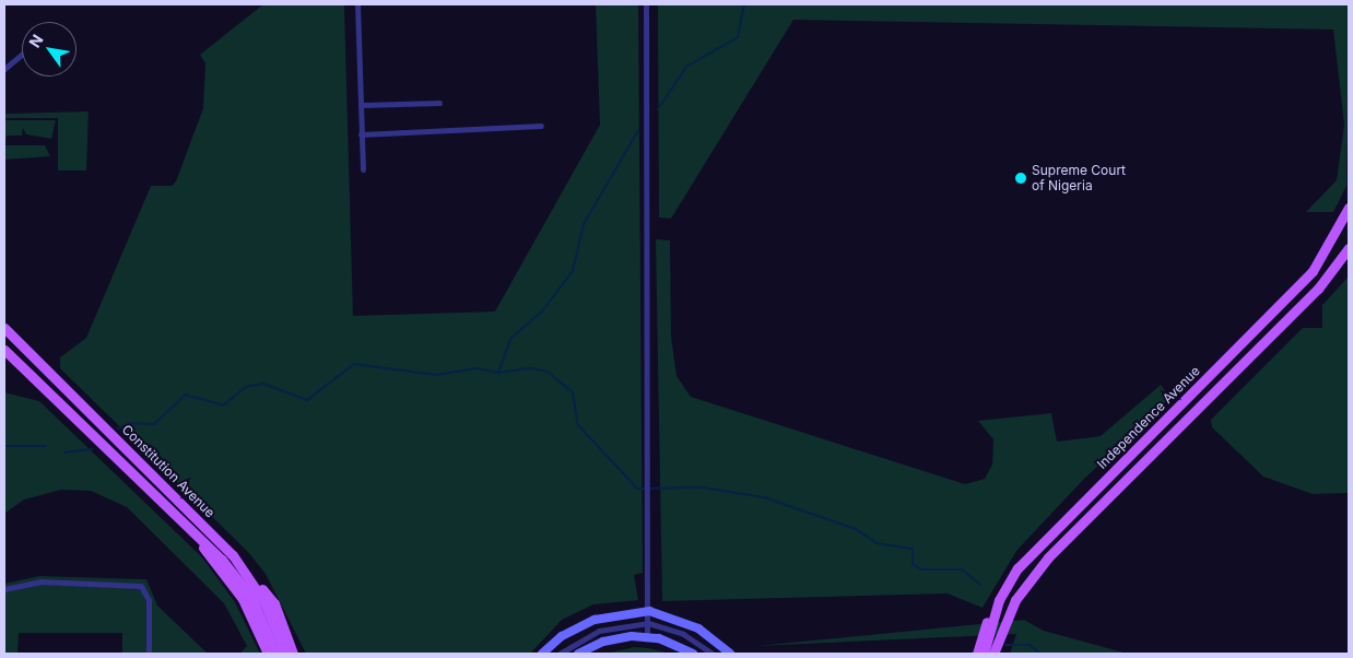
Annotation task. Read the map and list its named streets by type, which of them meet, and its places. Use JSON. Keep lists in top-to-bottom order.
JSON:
{
  "streets": {
    "main road": ["Independence Avenue", "Constitution Avenue"]
  },
  "places": ["Supreme Court of Nigeria"],
  "north": "top left"
}
